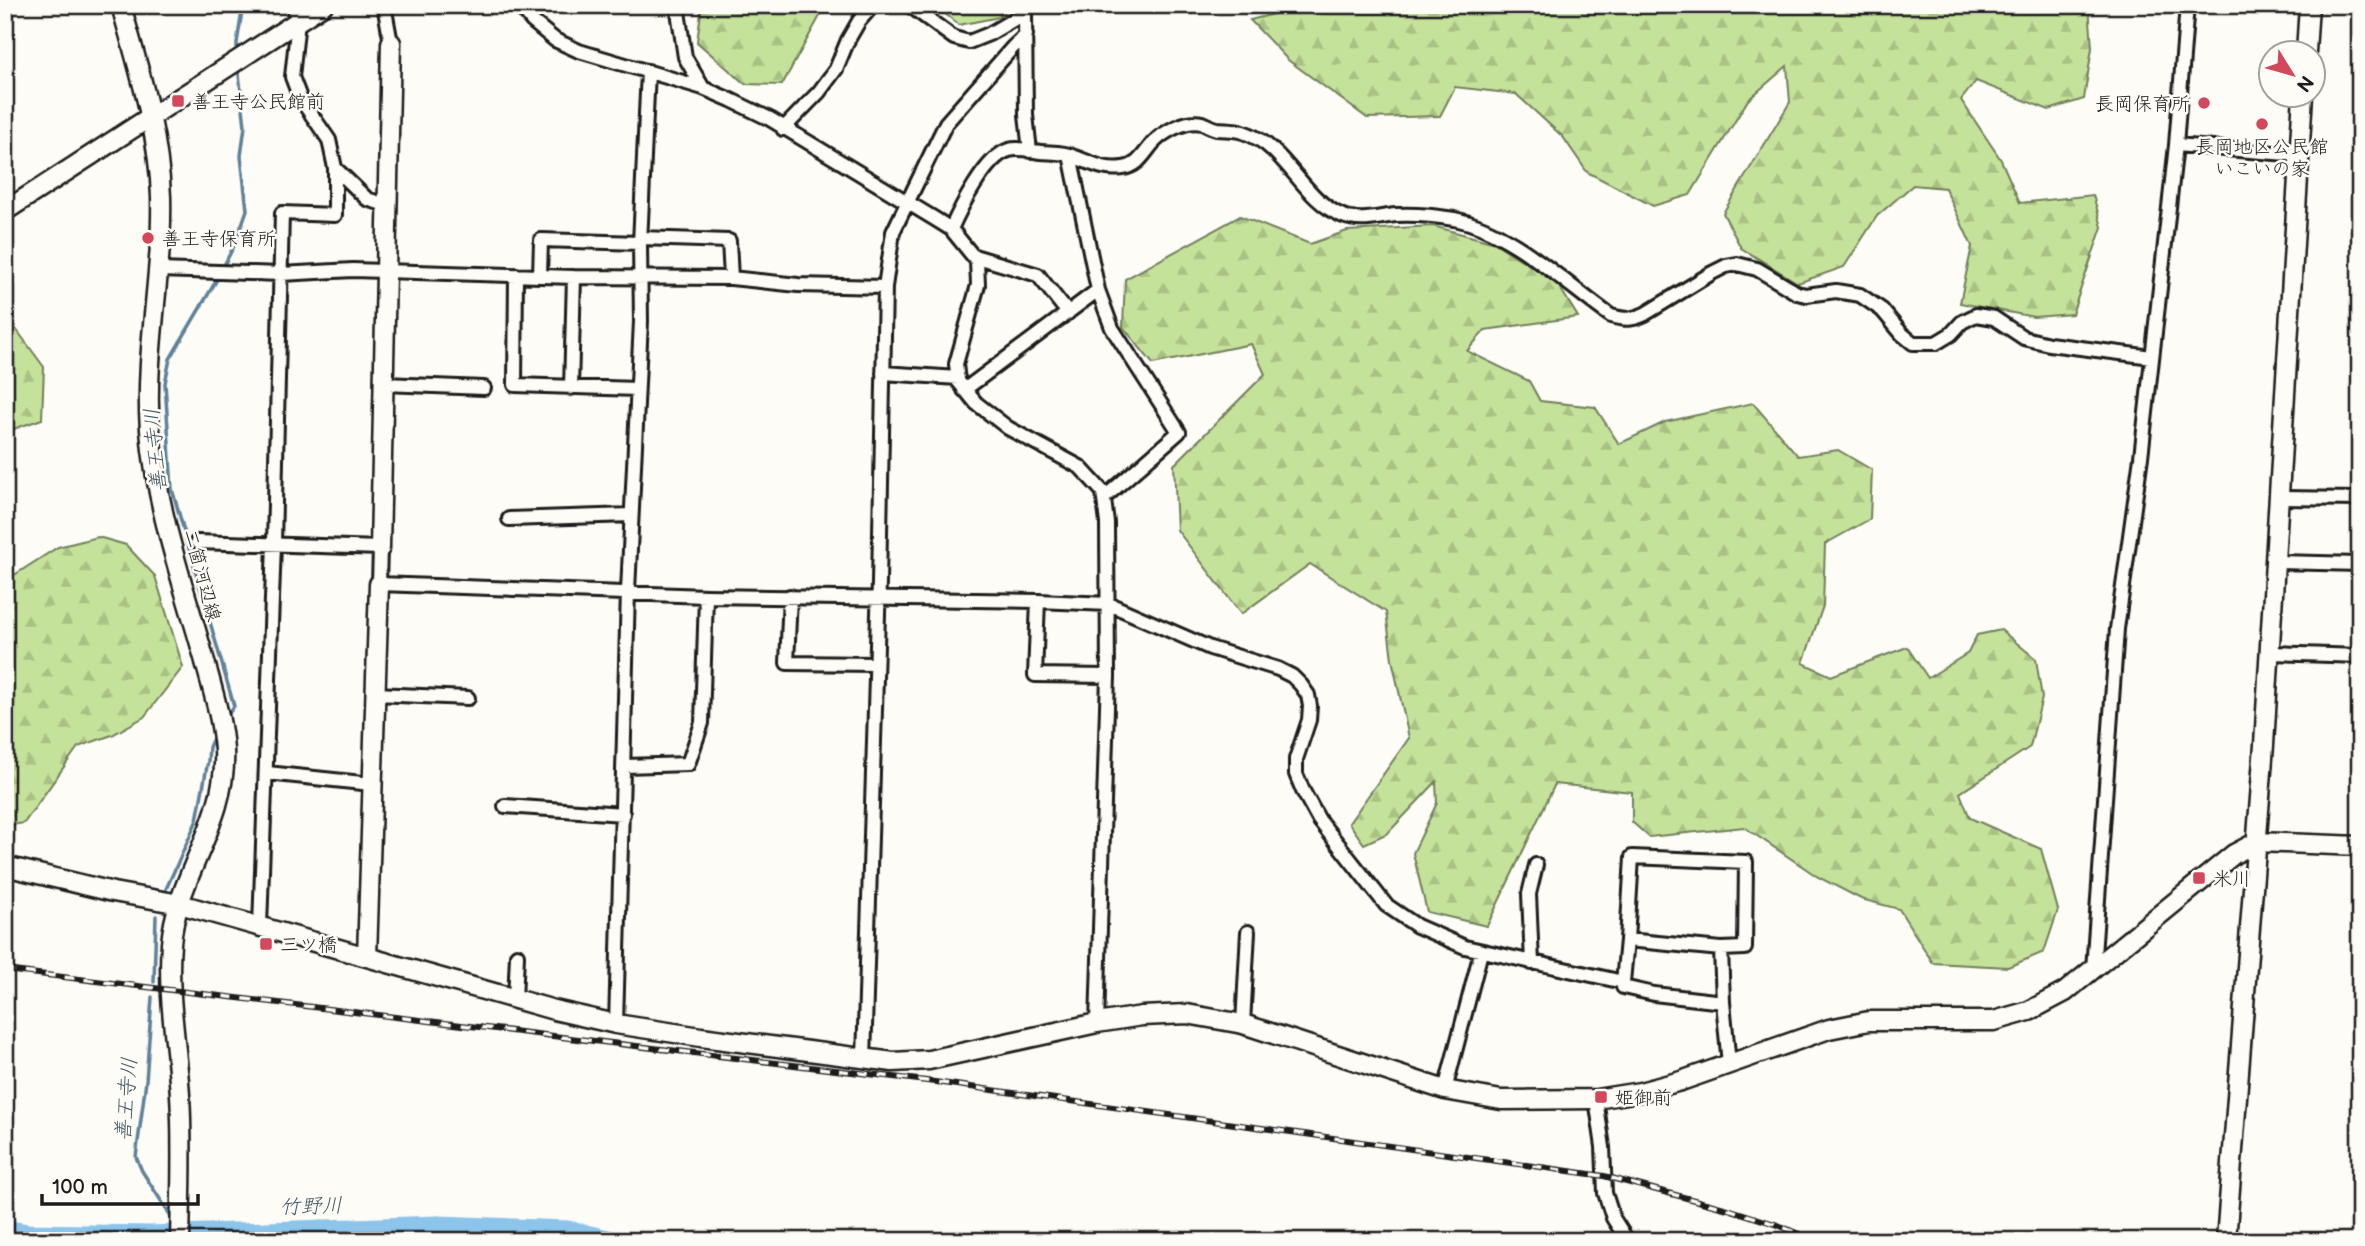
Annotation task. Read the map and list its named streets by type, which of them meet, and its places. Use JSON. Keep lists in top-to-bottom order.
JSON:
{
  "streets": {
    "street": ["二箇河辺線"]
  },
  "water": ["善王寺川", "竹野川"],
  "places": {
    "transit": [
      "善王寺公民館前",
      "米川",
      "三ツ橋",
      "姫御前"
    ],
    "other": ["長岡保育所", "長岡地区公民館 いこいの家", "善王寺保育所"]
  },
  "scale_bar": "100 m",
  "north": "bottom right"
}
